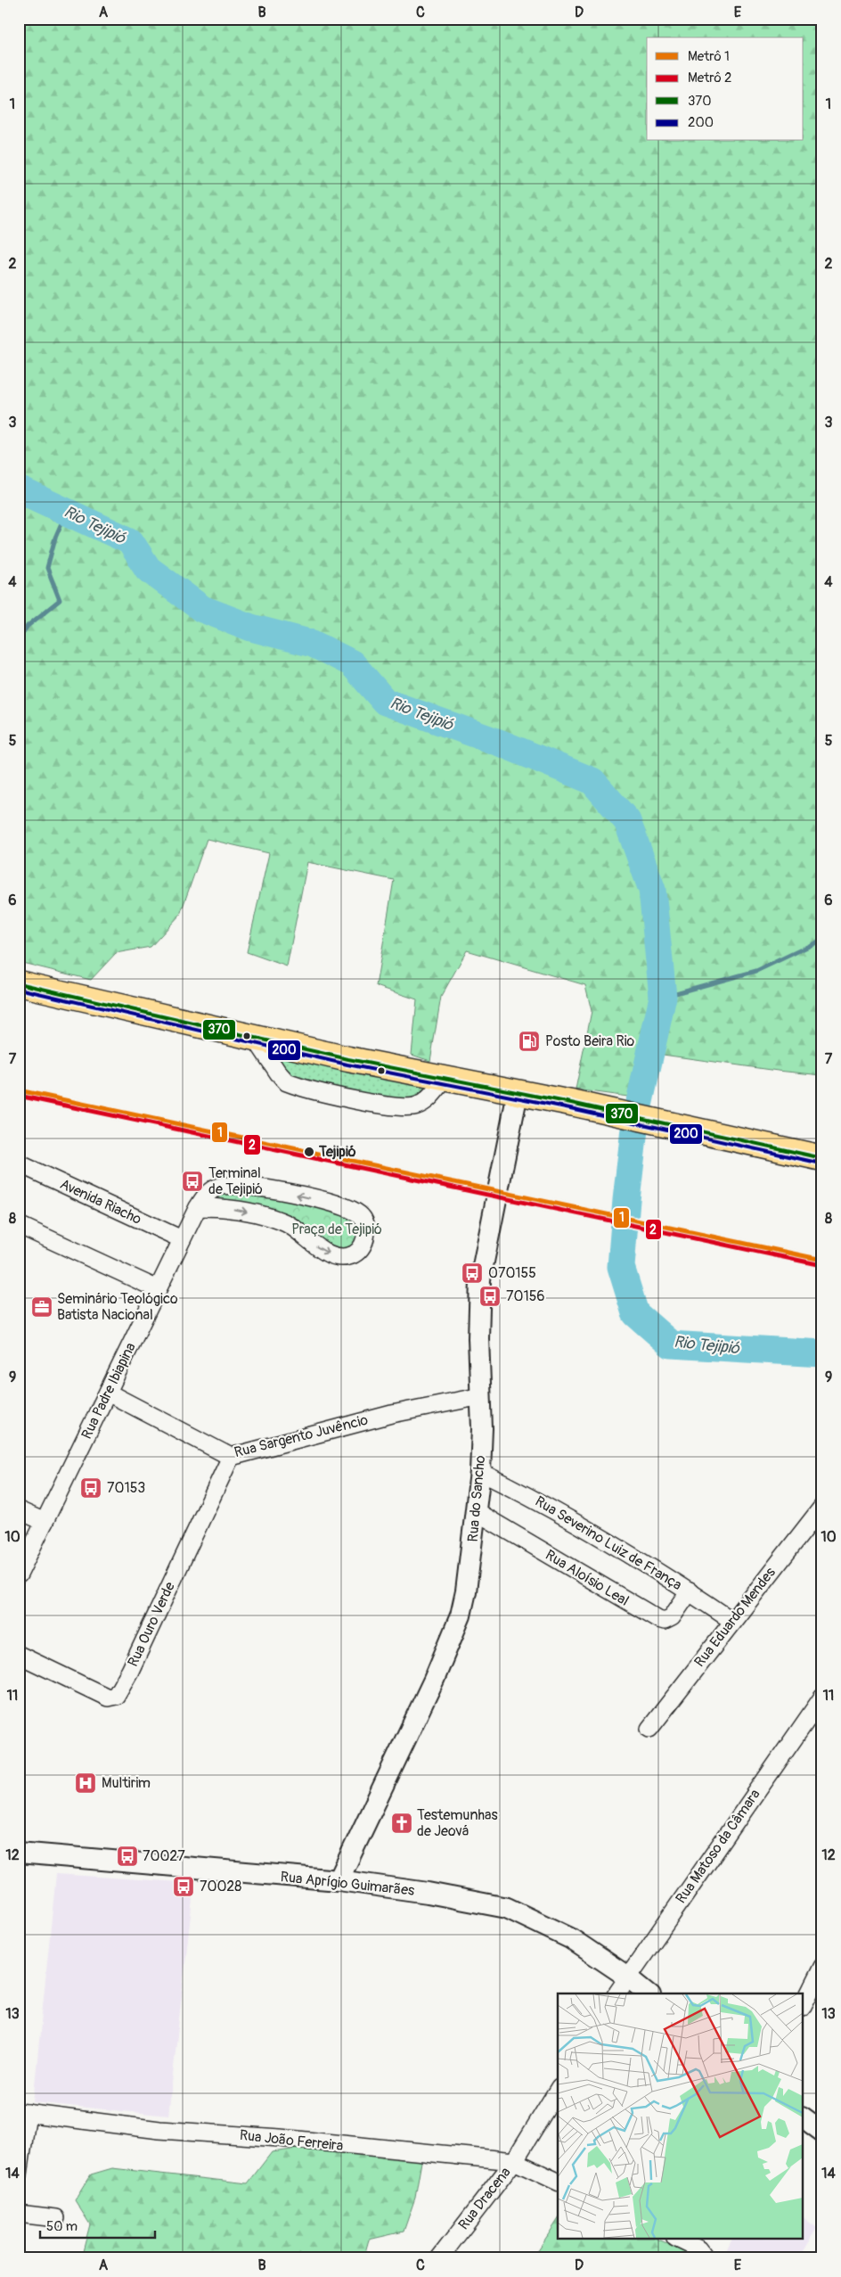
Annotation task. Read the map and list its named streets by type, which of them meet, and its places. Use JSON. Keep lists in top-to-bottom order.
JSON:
{
  "streets": {
    "street": [
      "Avenida Riacho",
      "Rua Padre Ibiapina",
      "Rua Sargento Juvêncio",
      "Rua do Sancho",
      "Rua Severino Luiz de França",
      "Rua Aloísio Leal",
      "Rua Eduardo Mendes",
      "Rua Ouro Verde",
      "Rua Matoso da Câmara",
      "Rua Aprígio Guimarães",
      "Rua João Ferreira",
      "Rua Dracena"
    ]
  },
  "crossings": [
    ["Avenida Riacho", "Rua Padre Ibiapina"],
    ["Rua Padre Ibiapina", "Rua Sargento Juvêncio"],
    ["Rua Sargento Juvêncio", "Rua do Sancho"],
    ["Rua Sargento Juvêncio", "Rua Ouro Verde"],
    ["Rua do Sancho", "Rua Severino Luiz de França"],
    ["Rua do Sancho", "Rua Aloísio Leal"],
    ["Rua do Sancho", "Rua Aprígio Guimarães"],
    ["Rua Severino Luiz de França", "Rua Aloísio Leal"],
    ["Rua Severino Luiz de França", "Rua Eduardo Mendes"],
    ["Rua Matoso da Câmara", "Rua Aprígio Guimarães"],
    ["Rua João Ferreira", "Rua Dracena"]
  ],
  "water": ["Rio Tejipió"],
  "parks": ["Praça de Tejipió"],
  "places": {
    "fuel station": ["Posto Beira Rio"],
    "other": ["Tejipió"],
    "bus stop": [
      "Terminal de Tejipió",
      "070155",
      "70156",
      "70153",
      "70027",
      "70028"
    ],
    "office": ["Seminário Teológico Batista Nacional"],
    "hospital": ["Multirim"],
    "church": ["Testemunhas de Jeová"]
  },
  "lines": [
    "transit line 370",
    "transit line 200",
    "metro line 1",
    "metro line 2"
  ],
  "legend": [
    "Metrô 1",
    "Metrô 2",
    "370",
    "200"
  ],
  "scale_bar": "50 m",
  "grid": {
    "columns": [
      "A",
      "B",
      "C",
      "D",
      "E"
    ],
    "rows": [
      "1",
      "2",
      "3",
      "4",
      "5",
      "6",
      "7",
      "8",
      "9",
      "10",
      "11",
      "12",
      "13",
      "14"
    ]
  }
}
